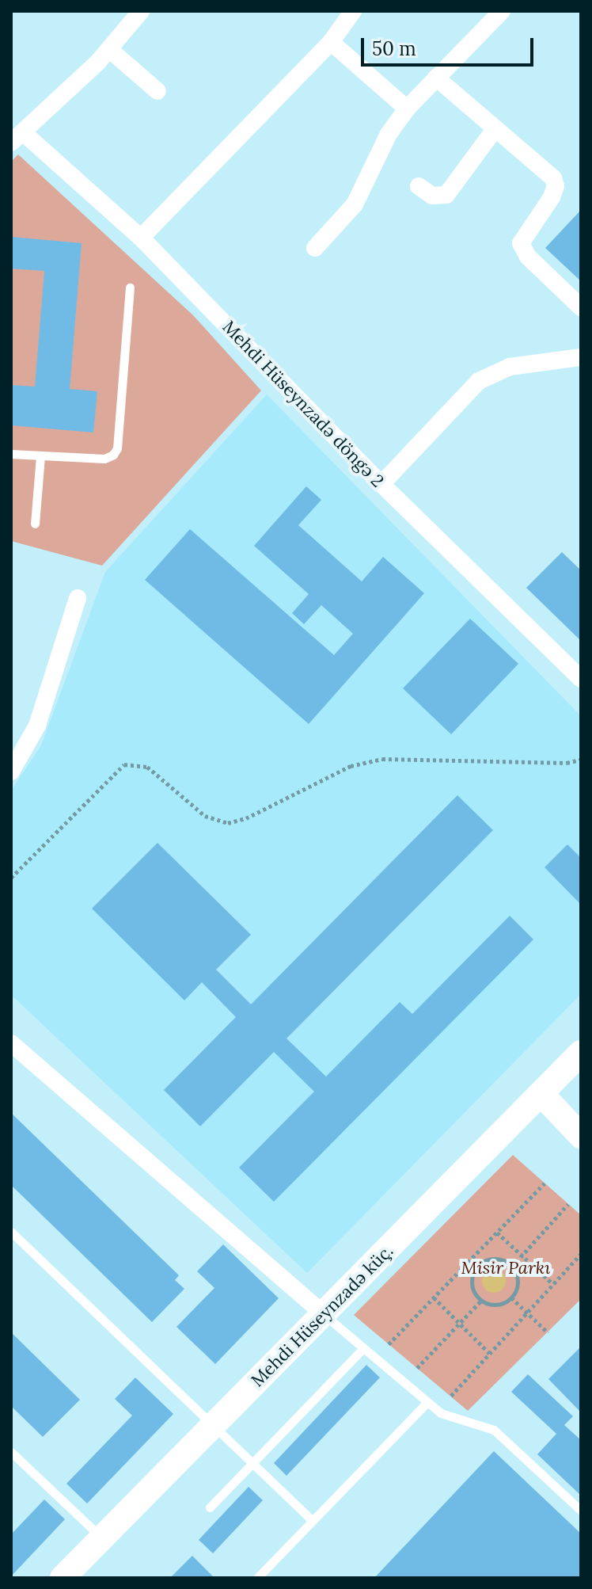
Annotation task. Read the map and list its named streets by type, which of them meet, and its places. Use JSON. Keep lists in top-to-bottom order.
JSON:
{
  "streets": {
    "street": ["Mehdi Hüseynzadə döngə 2", "Mehdi Hüseynzadə küç."]
  },
  "parks": ["Misir Parkı"],
  "scale_bar": "50 m"
}
